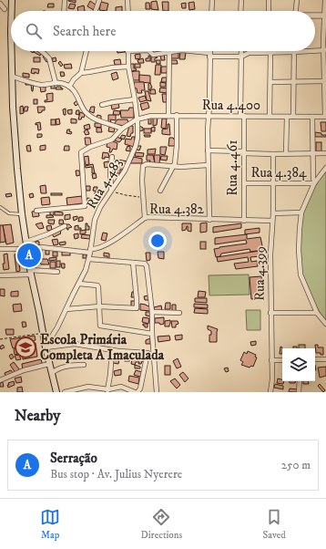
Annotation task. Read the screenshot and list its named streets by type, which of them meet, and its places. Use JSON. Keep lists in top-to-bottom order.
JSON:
{
  "streets": {
    "street": [
      "Rua 4.400",
      "Rua 4.461",
      "Rua 4.384",
      "Rua 4.483",
      "Rua 4.382",
      "Rua 4.399"
    ]
  },
  "crossings": [
    ["Rua 4.400", "Rua 4.461"],
    ["Rua 4.400", "Rua 4.483"],
    ["Rua 4.461", "Rua 4.384"],
    ["Rua 4.461", "Rua 4.382"],
    ["Rua 4.384", "Rua 4.399"],
    ["Rua 4.483", "Rua 4.382"],
    ["Rua 4.382", "Rua 4.399"]
  ],
  "places": {
    "school or university": ["Escola Primária Completa A Imaculada"]
  },
  "page": {
    "search": "Search here",
    "pins": "A",
    "heading": "Nearby",
    "list": [
      {
        "mark": "A",
        "name": "Serração",
        "note": "Bus stop · Av. Julius Nyerere",
        "value": "250 m"
      }
    ],
    "nav": ["Map", "Directions", "Saved"]
  }
}
